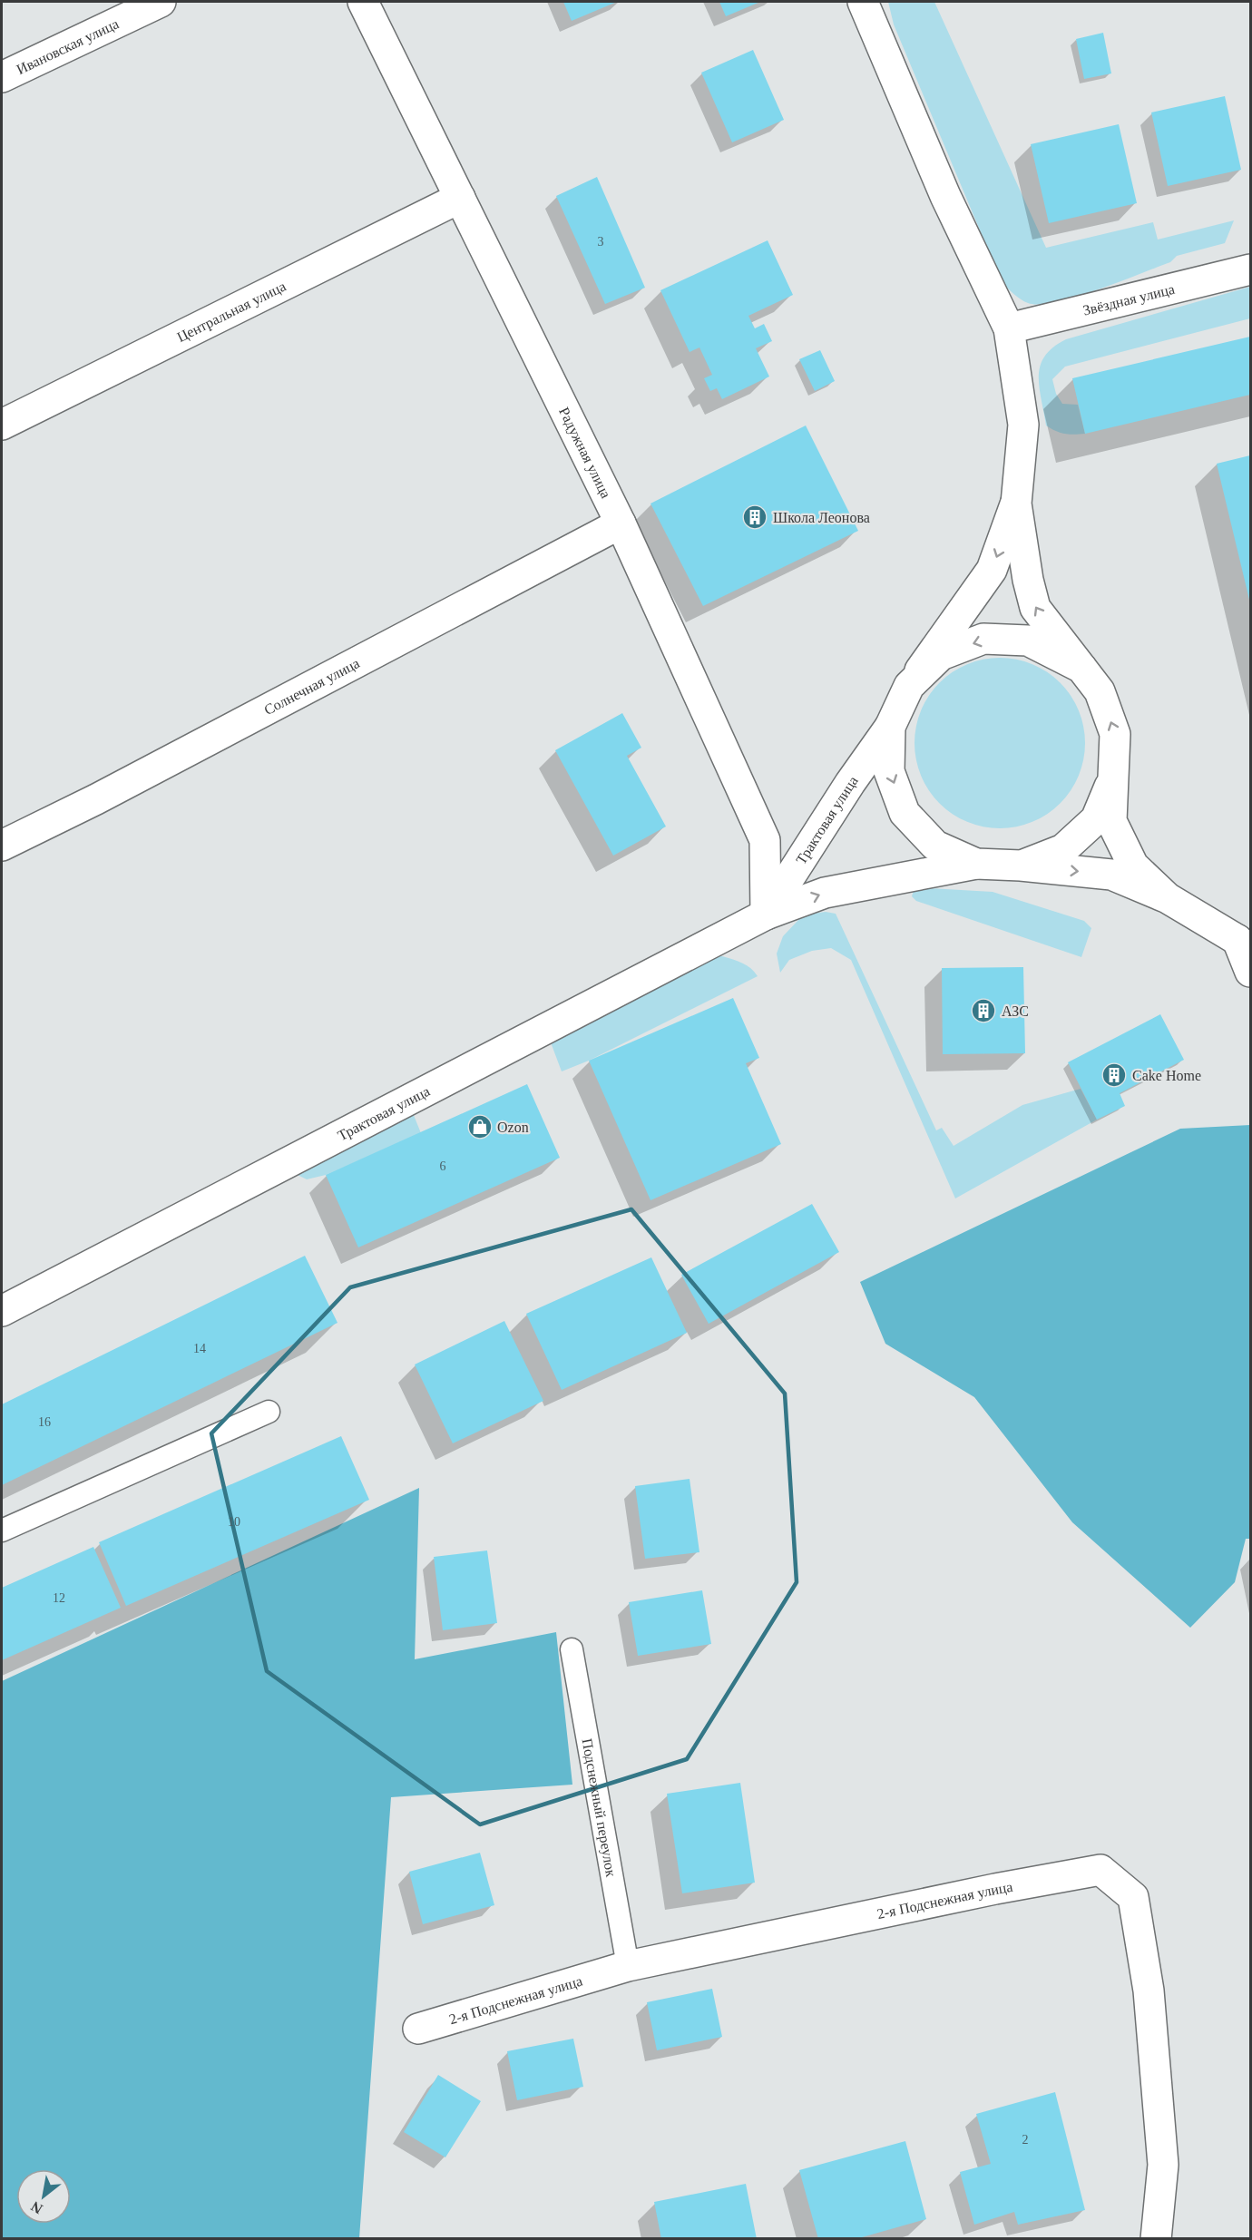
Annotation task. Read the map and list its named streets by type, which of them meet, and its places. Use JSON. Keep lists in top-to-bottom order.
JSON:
{
  "streets": {
    "street": [
      "Ивановская улица",
      "Звёздная улица",
      "Центральная улица",
      "Радужная улица",
      "Солнечная улица",
      "Трактовая улица",
      "2-я Подснежная улица"
    ],
    "lane": ["Подснежный переулок"]
  },
  "crossings": [
    ["Центральная улица", "Радужная улица"],
    ["Радужная улица", "Солнечная улица"],
    ["Радужная улица", "Трактовая улица"],
    ["Подснежный переулок", "2-я Подснежная улица"]
  ],
  "places": {
    "building": ["Школа Леонова", "АЗС", "Cake Home"],
    "shop": ["Ozon"]
  },
  "house_numbers": [
    "3",
    "6",
    "14",
    "16",
    "10",
    "12",
    "2"
  ],
  "north": "bottom left"
}
